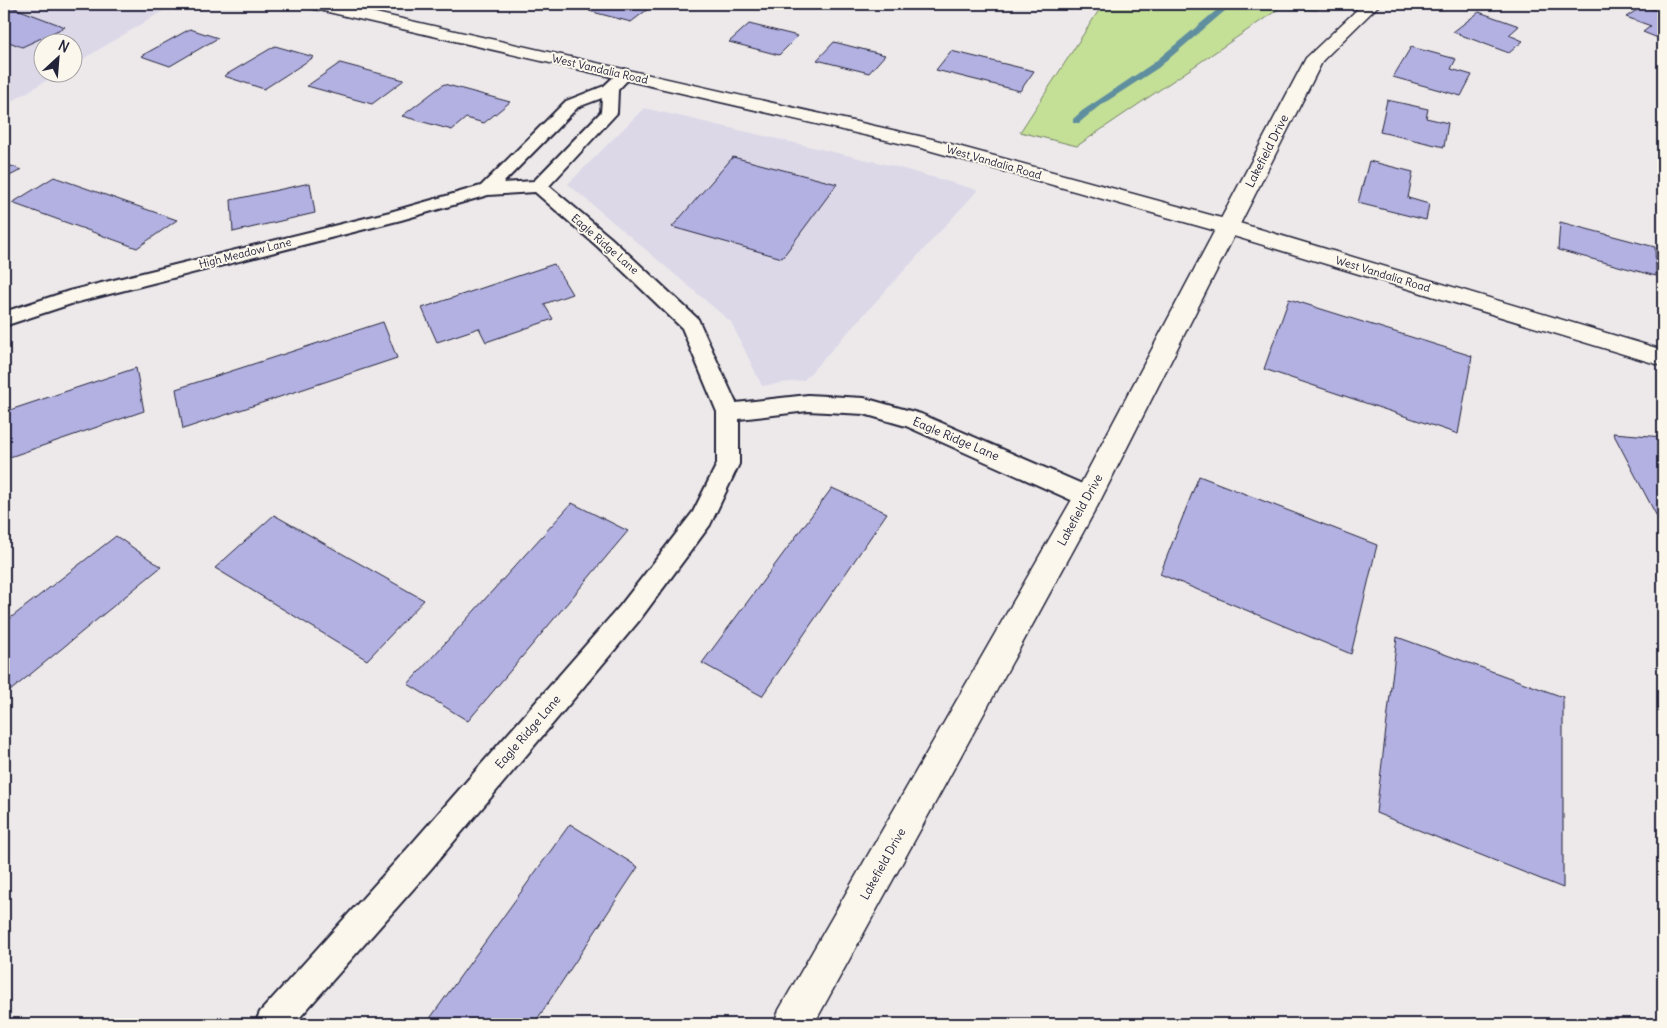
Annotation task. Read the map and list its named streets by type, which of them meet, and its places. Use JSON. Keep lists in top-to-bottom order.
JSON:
{
  "streets": {
    "main road": ["West Vandalia Road", "Lakefield Drive"],
    "lane": ["Eagle Ridge Lane", "High Meadow Lane"]
  },
  "crossings": [
    ["West Vandalia Road", "Lakefield Drive"],
    ["Lakefield Drive", "Eagle Ridge Lane"],
    ["Eagle Ridge Lane", "High Meadow Lane"]
  ],
  "north": "top right"
}
